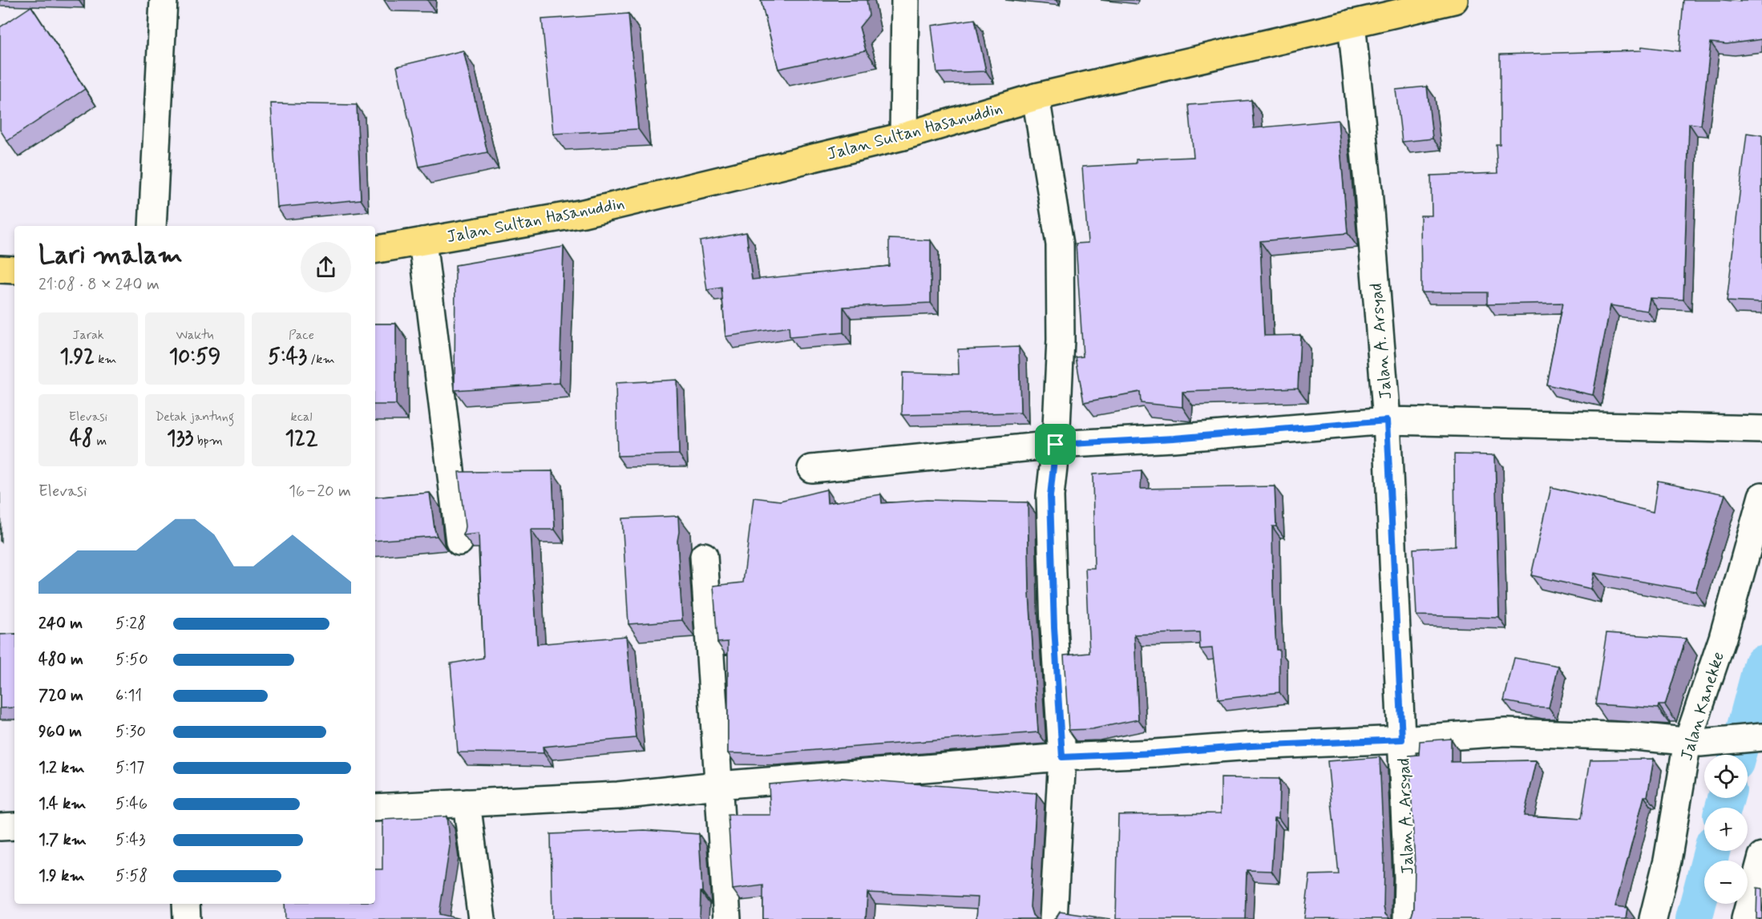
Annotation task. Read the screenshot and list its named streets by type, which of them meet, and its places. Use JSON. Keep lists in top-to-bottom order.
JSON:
{
  "streets": {
    "highway": ["Jalan Sultan Hasanuddin"],
    "street": ["Jalan A. Arsyad", "Jalan Kanekke"]
  },
  "crossings": [
    ["Jalan Sultan Hasanuddin", "Jalan A. Arsyad"]
  ],
  "page": {
    "heading": ["Lari malam", "21:08 · 8 × 240 m"],
    "stats": [
      ["Jarak", "1.92 km"],
      ["Waktu", "10:59"],
      ["Pace", "5:43 /km"],
      ["Elevasi", "48 m"],
      ["Detak jantung", "133 bpm"],
      ["kcal", "122"]
    ],
    "chart": ["Elevasi", "16–20 m"],
    "list": [
      {
        "name": "240 m",
        "note": "5:28"
      },
      {
        "name": "480 m",
        "note": "5:50"
      },
      {
        "name": "720 m",
        "note": "6:11"
      },
      {
        "name": "960 m",
        "note": "5:30"
      },
      {
        "name": "1.2 km",
        "note": "5:17"
      },
      {
        "name": "1.4 km",
        "note": "5:46"
      },
      {
        "name": "1.7 km",
        "note": "5:43"
      },
      {
        "name": "1.9 km",
        "note": "5:58"
      }
    ],
    "map_buttons": ["+", "−"]
  }
}
